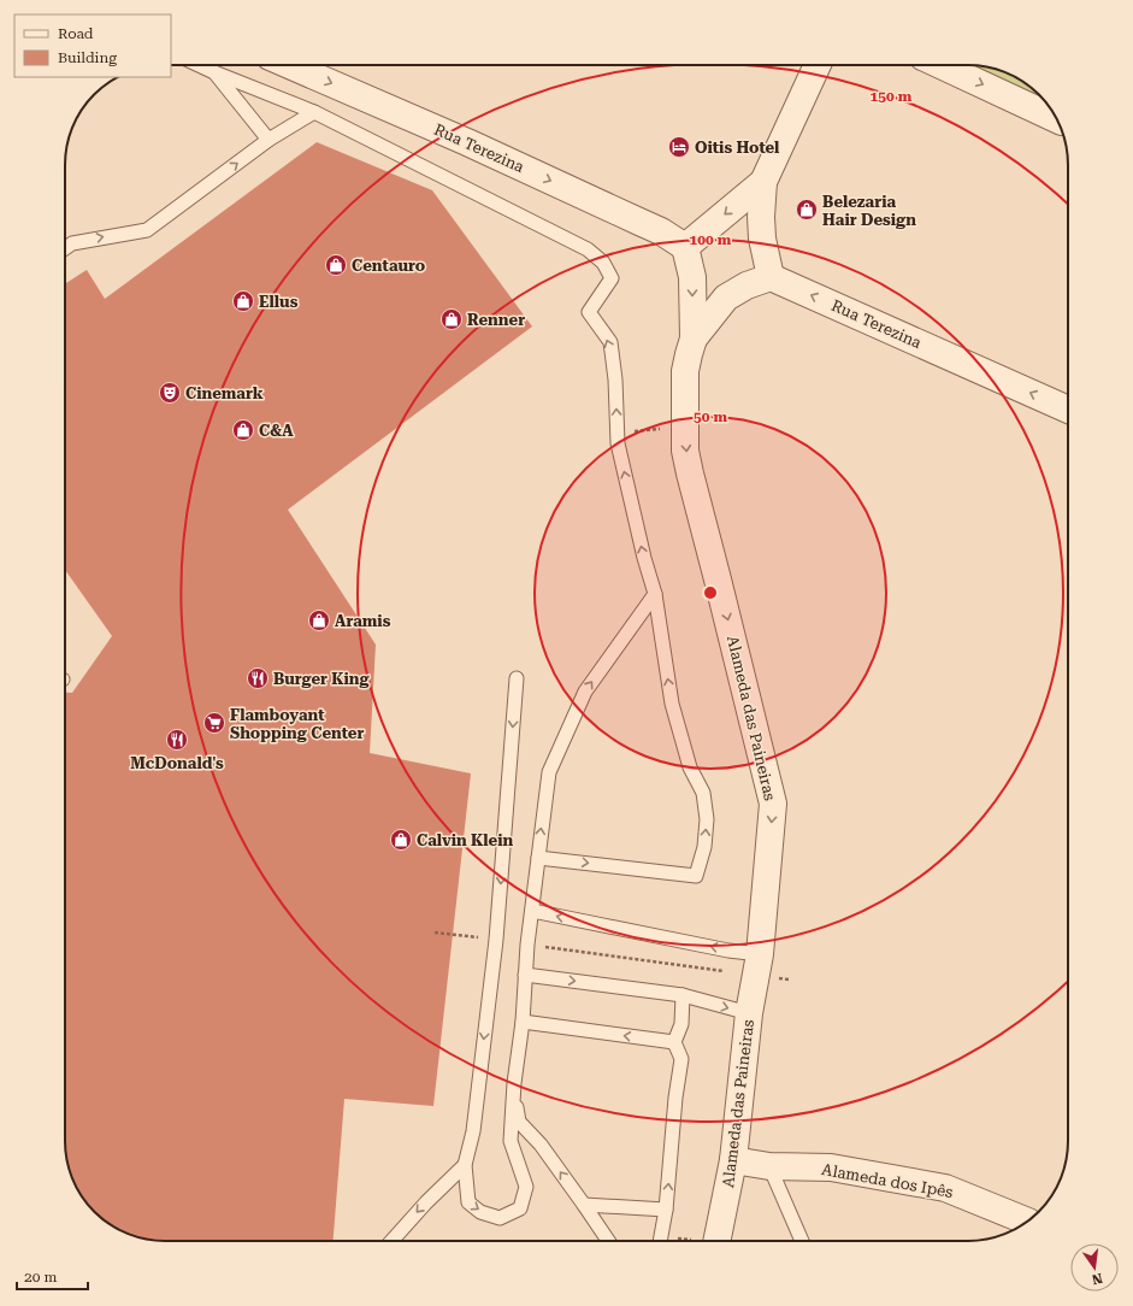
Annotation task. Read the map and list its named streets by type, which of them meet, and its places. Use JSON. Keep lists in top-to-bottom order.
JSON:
{
  "streets": {
    "street": ["Rua Terezina", "Alameda das Paineiras", "Alameda dos Ipês"]
  },
  "crossings": [
    ["Rua Terezina", "Alameda das Paineiras"],
    ["Alameda das Paineiras", "Alameda dos Ipês"]
  ],
  "one_way": ["Alameda das Paineiras"],
  "places": {
    "hotel": ["Oitis Hotel"],
    "shop": [
      "Belezaria Hair Design",
      "Centauro",
      "Ellus",
      "Renner",
      "C&A",
      "Aramis",
      "Calvin Klein"
    ],
    "theatre": ["Cinemark"],
    "restaurant": ["Burger King", "McDonald's"],
    "supermarket": ["Flamboyant Shopping Center"]
  },
  "legend": ["Road", "Building"],
  "scale_bar": "20 m",
  "north": "bottom",
  "rings": ["150 m", "100 m", "50 m"]
}
